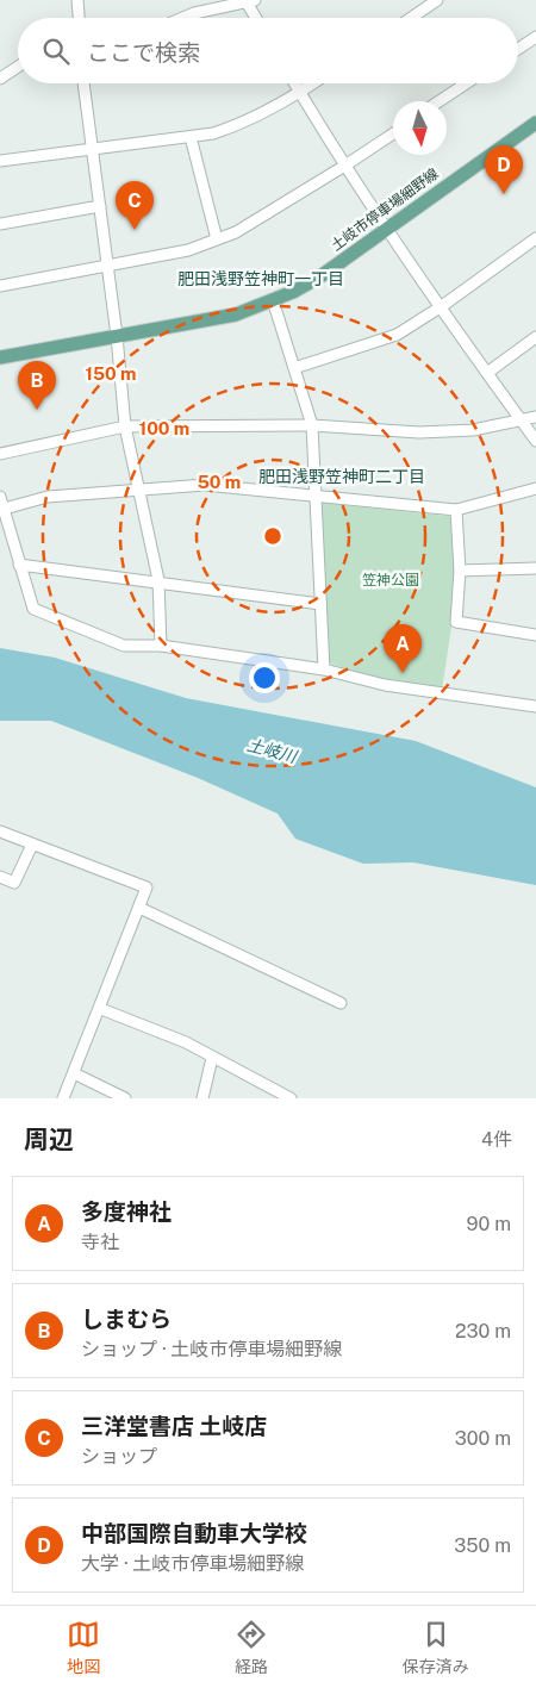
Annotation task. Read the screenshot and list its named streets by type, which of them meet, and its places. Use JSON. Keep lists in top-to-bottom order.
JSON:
{
  "streets": {
    "main road": ["土岐市停車場細野線"]
  },
  "districts": ["肥田浅野笠神町一丁目", "肥田浅野笠神町二丁目"],
  "water": ["土岐川"],
  "parks": ["笠神公園"],
  "north": "bottom",
  "page": {
    "search": "ここで検索",
    "pins": [
      "D",
      "C",
      "B",
      "A"
    ],
    "heading": ["周辺", "4件"],
    "list": [
      {
        "mark": "A",
        "name": "多度神社",
        "note": "寺社",
        "value": "90 m"
      },
      {
        "mark": "B",
        "name": "しまむら",
        "note": "ショップ · 土岐市停車場細野線",
        "value": "230 m"
      },
      {
        "mark": "C",
        "name": "三洋堂書店 土岐店",
        "note": "ショップ",
        "value": "300 m"
      },
      {
        "mark": "D",
        "name": "中部国際自動車大学校",
        "note": "大学 · 土岐市停車場細野線",
        "value": "350 m"
      }
    ],
    "nav": ["地図", "経路", "保存済み"]
  },
  "rings": ["150 m", "100 m", "50 m"]
}
